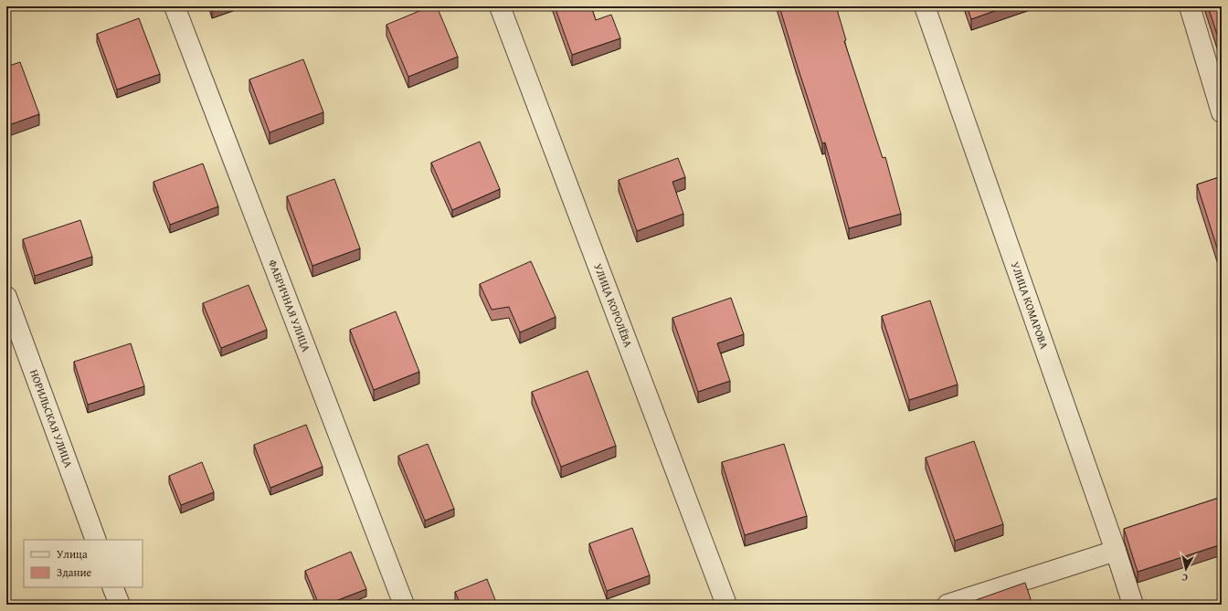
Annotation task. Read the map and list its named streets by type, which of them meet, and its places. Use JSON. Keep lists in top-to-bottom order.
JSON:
{
  "streets": {
    "street": [
      "ФАБРИЧНАЯ УЛИЦА",
      "УЛИЦА КОРОЛЁВА",
      "УЛИЦА КОМАРОВА",
      "НОРИЛЬСКАЯ УЛИЦА"
    ]
  },
  "legend": ["Улица", "Здание"],
  "north": "bottom"
}
